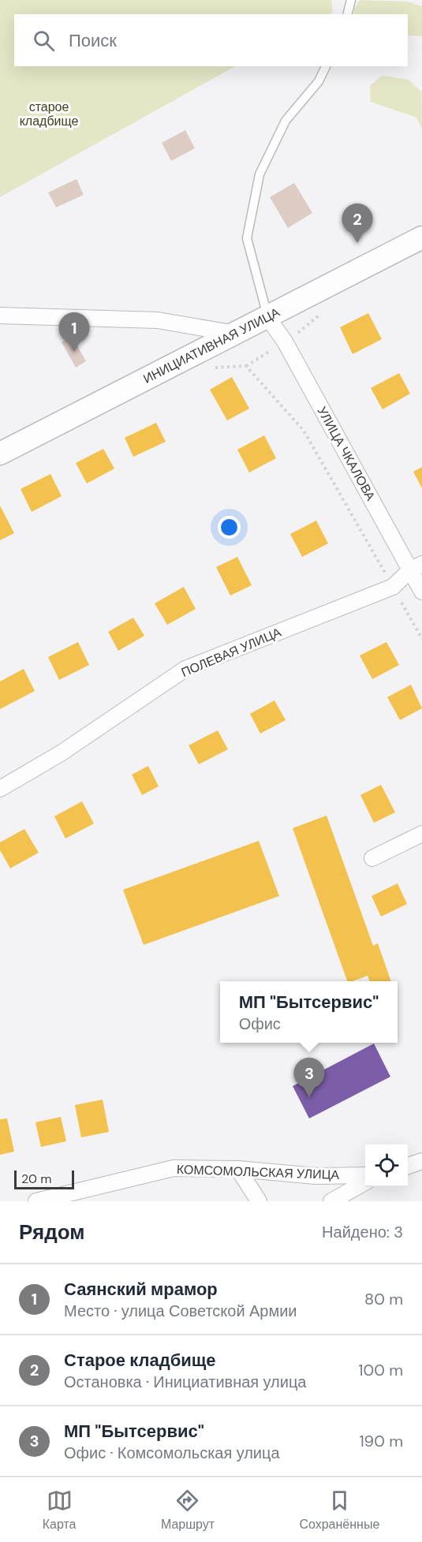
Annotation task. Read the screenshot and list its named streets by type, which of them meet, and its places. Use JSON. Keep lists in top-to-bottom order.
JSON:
{
  "streets": {
    "street": [
      "ИНИЦИАТИВНАЯ УЛИЦА",
      "УЛИЦА ЧКАЛОВА",
      "ПОЛЕВАЯ УЛИЦА",
      "КОМСОМОЛЬСКАЯ УЛИЦА"
    ]
  },
  "crossings": [
    ["ИНИЦИАТИВНАЯ УЛИЦА", "УЛИЦА ЧКАЛОВА"],
    ["УЛИЦА ЧКАЛОВА", "ПОЛЕВАЯ УЛИЦА"]
  ],
  "parks": ["старое кладбище"],
  "scale_bar": "20 m",
  "page": {
    "search": "Поиск",
    "pins": ["2", "1", "3"],
    "popup": ["МП \"Бытсервис\"", "Офис"],
    "scale": "20 m",
    "heading": ["Рядом", "Найдено: 3"],
    "list": [
      {
        "mark": "1",
        "name": "Саянский мрамор",
        "note": "Место · улица Советской Армии",
        "value": "80 m"
      },
      {
        "mark": "2",
        "name": "Старое кладбище",
        "note": "Остановка · Инициативная улица",
        "value": "100 m"
      },
      {
        "mark": "3",
        "name": "МП \"Бытсервис\"",
        "note": "Офис · Комсомольская улица",
        "value": "190 m"
      }
    ],
    "nav": ["Карта", "Маршрут", "Сохранённые"]
  }
}
